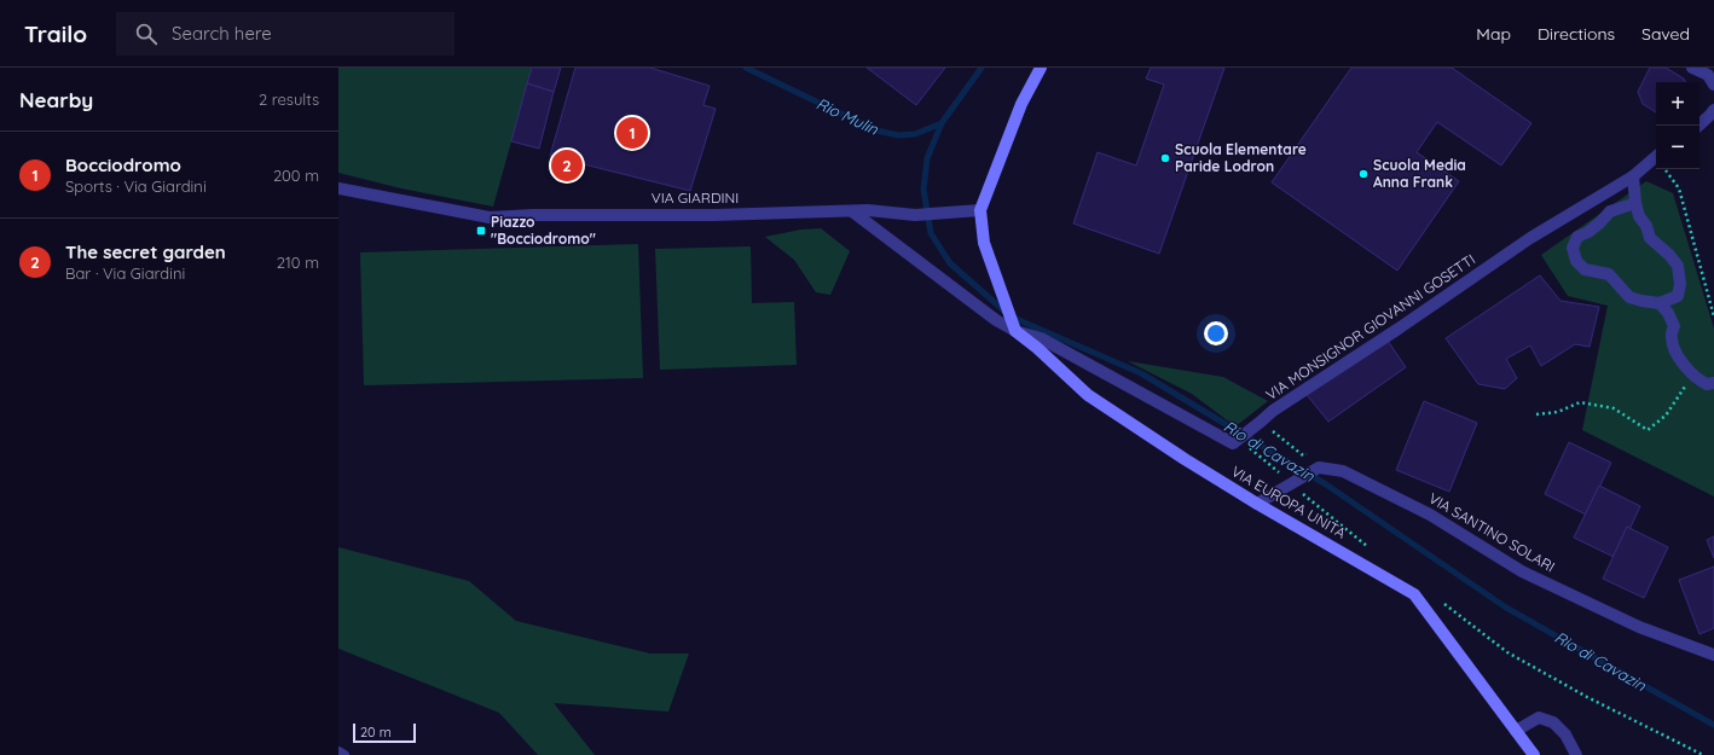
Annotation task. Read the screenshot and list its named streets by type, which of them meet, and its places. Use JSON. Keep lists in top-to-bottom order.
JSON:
{
  "streets": {
    "main road": ["VIA EUROPA UNITA"],
    "street": ["VIA GIARDINI", "VIA MONSIGNOR GIOVANNI GOSETTI", "VIA SANTINO SOLARI"]
  },
  "crossings": [
    ["VIA EUROPA UNITA", "VIA SANTINO SOLARI"]
  ],
  "water": ["Rio Mulin", "Rio di Cavazin"],
  "places": {
    "other": ["Scuola Elementare Paride Lodron", "Scuola Media Anna Frank"],
    "transit": ["Piazzo \"Bocciodromo\""]
  },
  "scale_bar": "20 m",
  "page": {
    "header": "Trailo",
    "search": "Search here",
    "nav": ["Map", "Directions", "Saved"],
    "heading": ["Nearby", "2 results"],
    "map_buttons": ["+", "−"],
    "pins": ["1", "2"],
    "list": [
      {
        "mark": "1",
        "name": "Bocciodromo",
        "note": "Sports · Via Giardini",
        "value": "200 m"
      },
      {
        "mark": "2",
        "name": "The secret garden",
        "note": "Bar · Via Giardini",
        "value": "210 m"
      }
    ],
    "scale": "20 m"
  }
}
